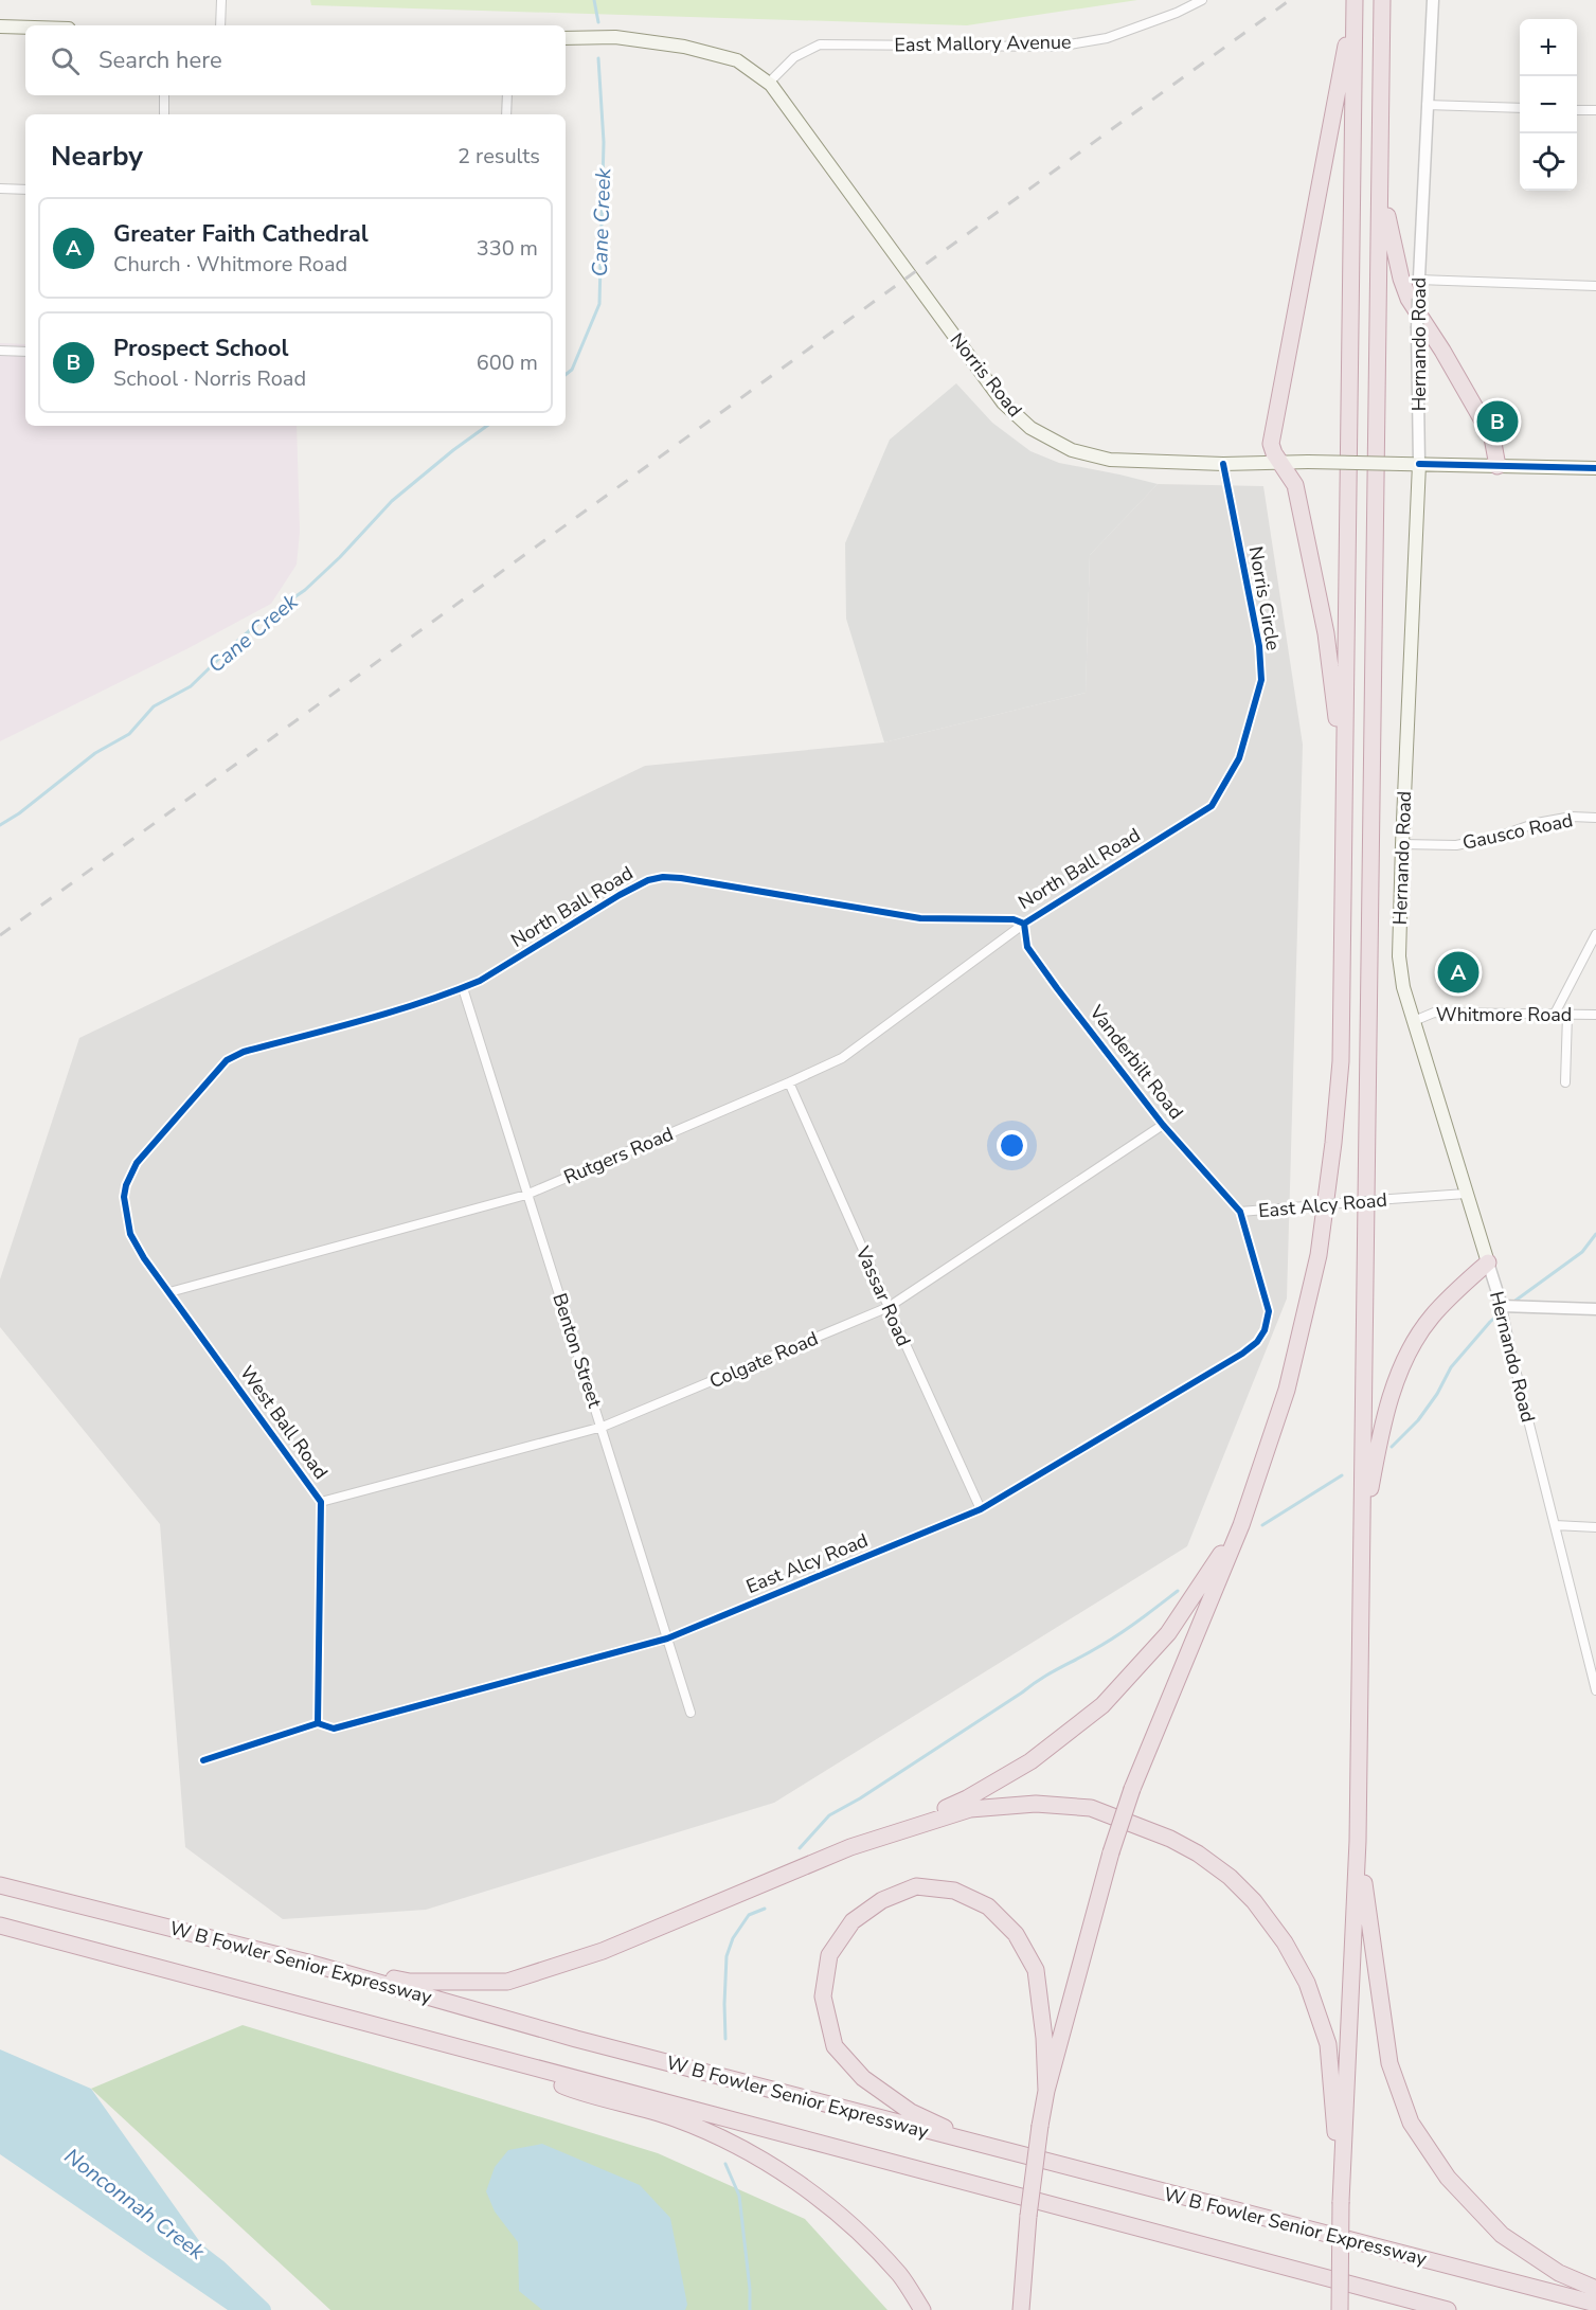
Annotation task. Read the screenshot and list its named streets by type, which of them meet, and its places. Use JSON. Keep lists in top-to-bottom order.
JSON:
{
  "streets": {
    "highway": ["W B Fowler Senior Expressway"],
    "main road": ["Hernando Road", "Norris Road"],
    "street": [
      "East Mallory Avenue",
      "Norris Circle",
      "Gausco Road",
      "North Ball Road",
      "Whitmore Road",
      "Vanderbilt Road",
      "Rutgers Road",
      "East Alcy Road",
      "Vassar Road",
      "Benton Street",
      "Colgate Road",
      "West Ball Road"
    ]
  },
  "crossings": [
    ["East Mallory Avenue", "Norris Road"],
    ["Hernando Road", "Norris Road"],
    ["Hernando Road", "Gausco Road"],
    ["Hernando Road", "Whitmore Road"],
    ["Hernando Road", "East Alcy Road"],
    ["Norris Road", "Norris Circle"],
    ["Norris Circle", "North Ball Road"],
    ["North Ball Road", "Vanderbilt Road"],
    ["North Ball Road", "Rutgers Road"],
    ["North Ball Road", "Benton Street"],
    ["North Ball Road", "West Ball Road"],
    ["Vanderbilt Road", "Rutgers Road"],
    ["Vanderbilt Road", "East Alcy Road"],
    ["Vanderbilt Road", "Colgate Road"],
    ["Rutgers Road", "Vassar Road"],
    ["Rutgers Road", "Benton Street"],
    ["Rutgers Road", "West Ball Road"],
    ["East Alcy Road", "Vassar Road"],
    ["East Alcy Road", "Benton Street"],
    ["East Alcy Road", "West Ball Road"],
    ["Vassar Road", "Colgate Road"],
    ["Benton Street", "Colgate Road"],
    ["Colgate Road", "West Ball Road"]
  ],
  "water": ["Cane Creek", "Nonconnah Creek"],
  "page": {
    "map_buttons": ["+", "−"],
    "search": "Search here",
    "heading": ["Nearby", "2 results"],
    "list": [
      {
        "mark": "A",
        "name": "Greater Faith Cathedral",
        "note": "Church · Whitmore Road",
        "value": "330 m"
      },
      {
        "mark": "B",
        "name": "Prospect School",
        "note": "School · Norris Road",
        "value": "600 m"
      }
    ],
    "pins": ["B", "A"]
  }
}
